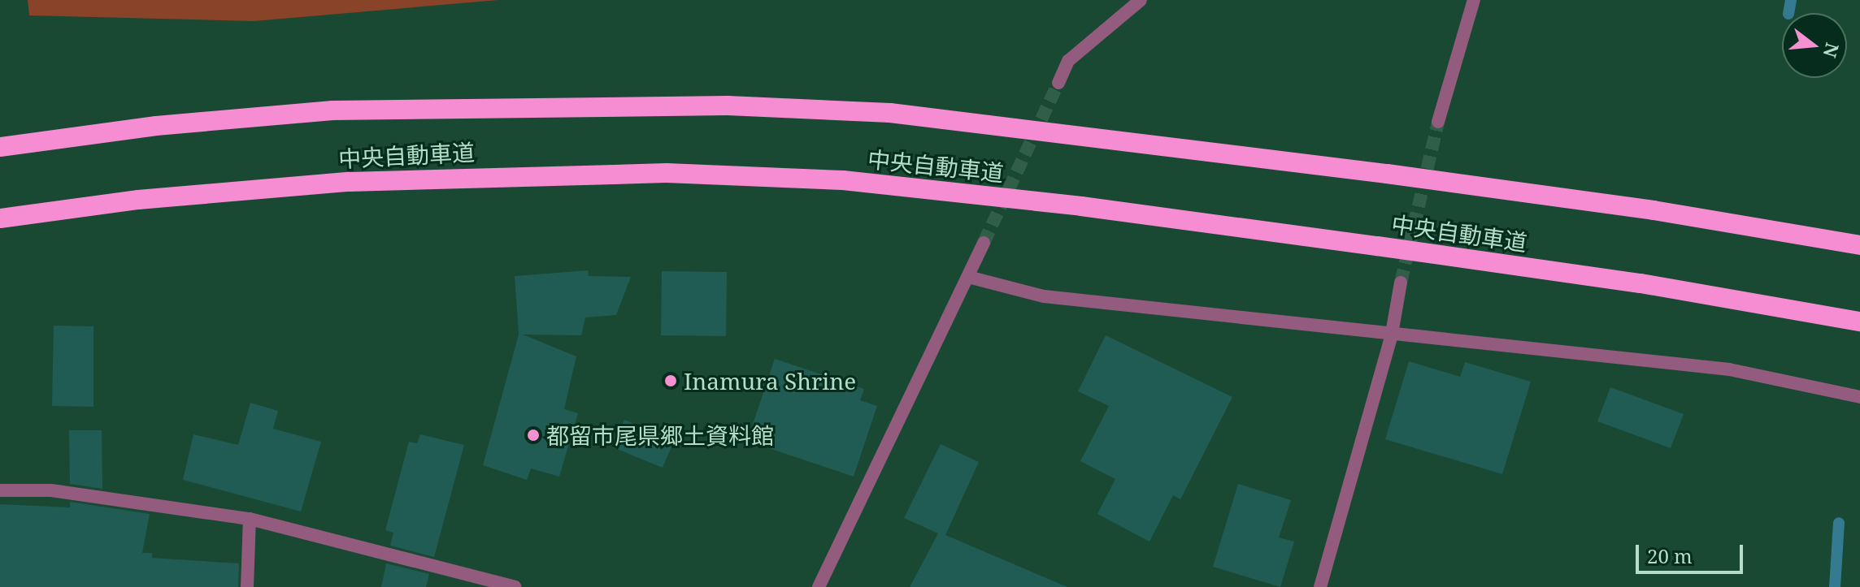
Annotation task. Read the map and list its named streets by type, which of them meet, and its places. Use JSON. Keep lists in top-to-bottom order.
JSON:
{
  "streets": {
    "highway": ["中央自動車道"]
  },
  "places": ["Inamura Shrine", "都留市尾県郷土資料館"],
  "scale_bar": "20 m",
  "north": "right"
}
